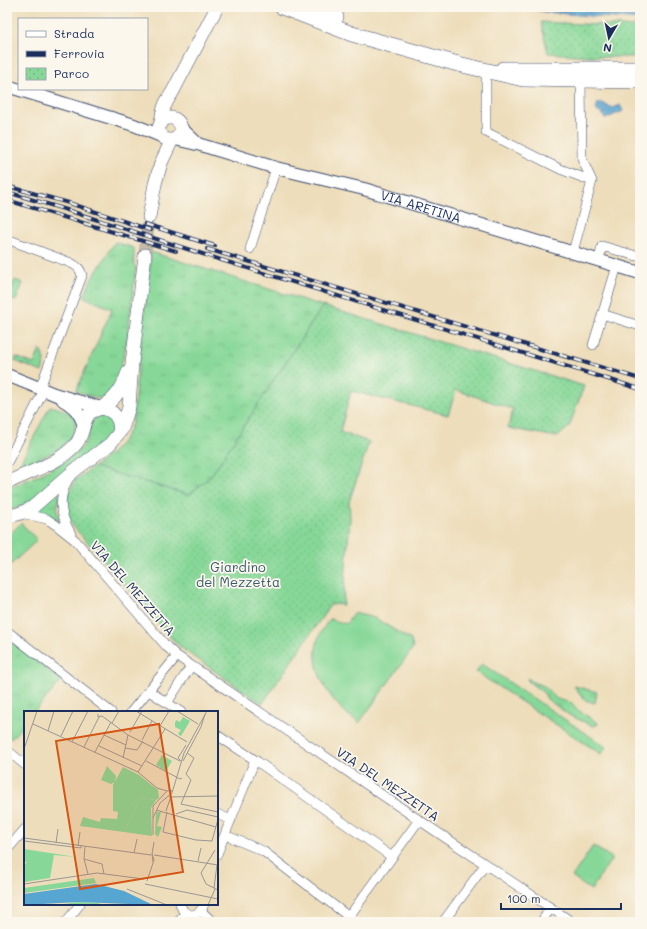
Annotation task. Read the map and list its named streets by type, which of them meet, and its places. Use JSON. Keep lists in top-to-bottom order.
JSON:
{
  "streets": {
    "street": ["VIA ARETINA", "VIA DEL MEZZETTA"]
  },
  "parks": ["Giardino del Mezzetta"],
  "legend": ["Strada", "Ferrovia", "Parco"],
  "scale_bar": "100 m",
  "north": "bottom"
}
